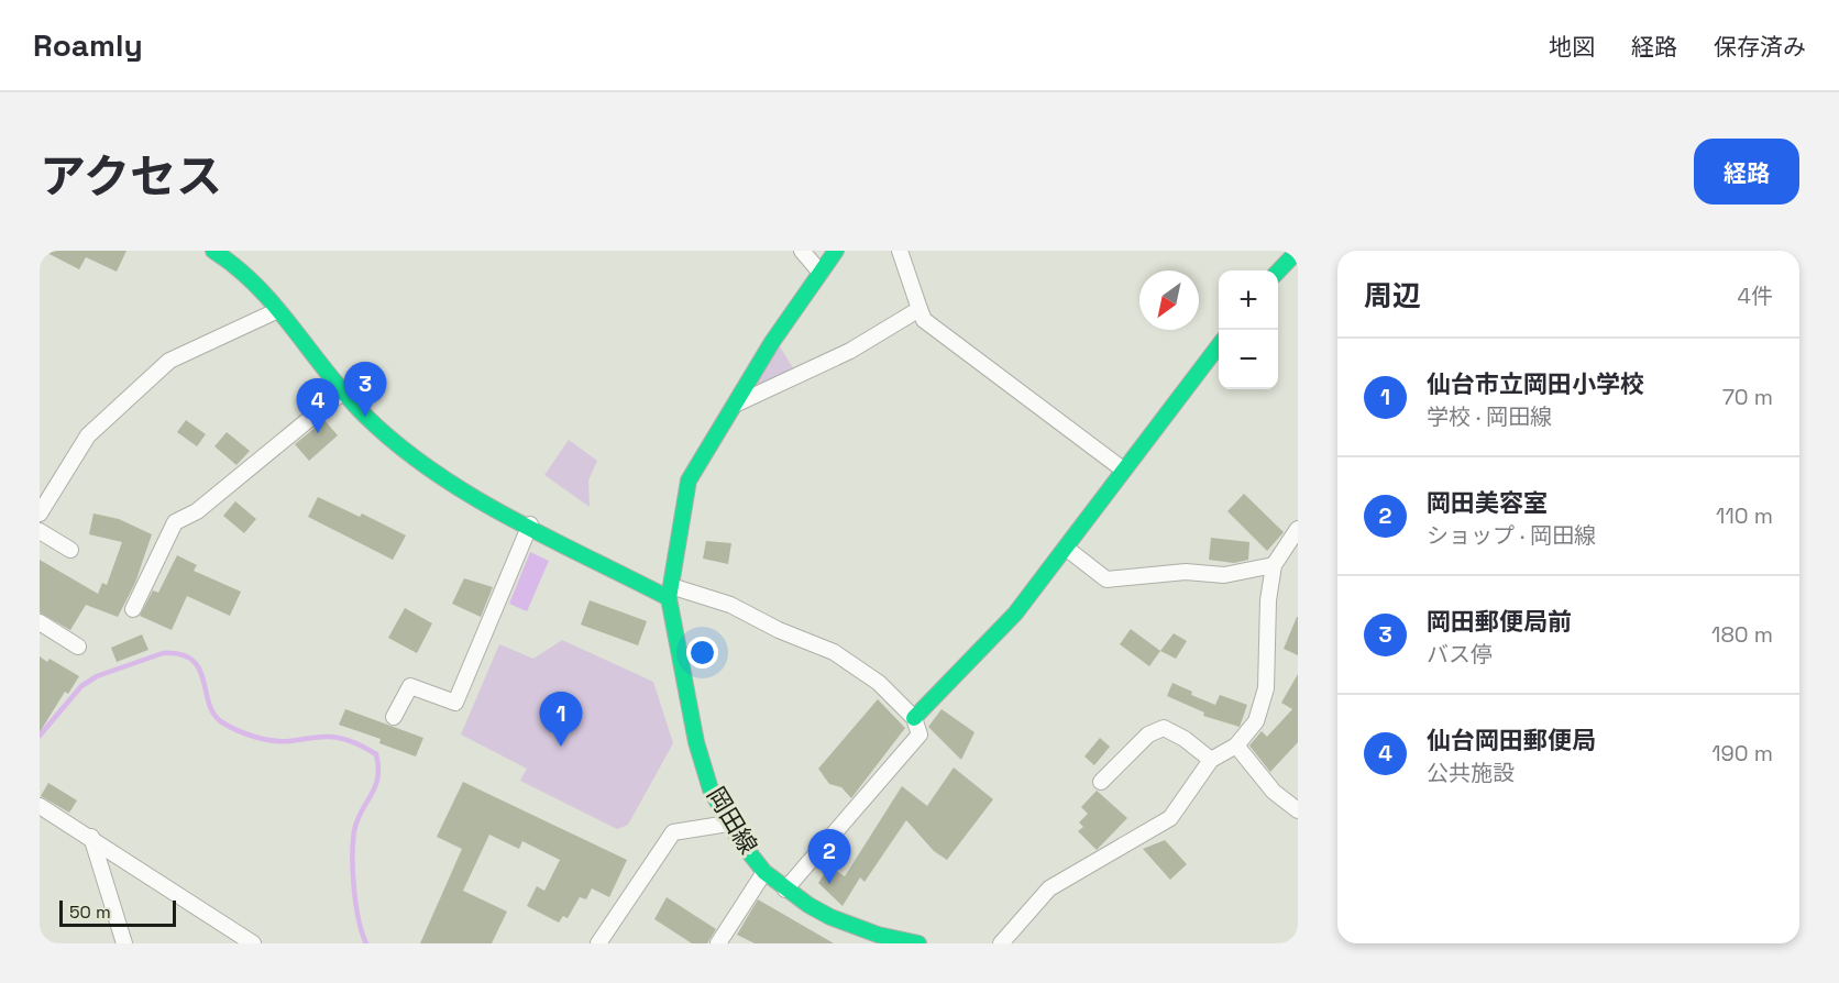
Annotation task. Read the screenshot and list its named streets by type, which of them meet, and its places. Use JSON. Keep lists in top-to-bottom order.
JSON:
{
  "streets": {
    "street": ["岡田線"]
  },
  "scale_bar": "50 m",
  "north": "bottom left",
  "page": {
    "header": "Roamly",
    "nav": ["地図", "経路", "保存済み"],
    "title": "アクセス",
    "buttons": "経路",
    "heading": ["周辺", "4件"],
    "map_buttons": ["+", "−"],
    "list": [
      {
        "mark": "1",
        "name": "仙台市立岡田小学校",
        "note": "学校 · 岡田線",
        "value": "70 m"
      },
      {
        "mark": "2",
        "name": "岡田美容室",
        "note": "ショップ · 岡田線",
        "value": "110 m"
      },
      {
        "mark": "3",
        "name": "岡田郵便局前",
        "note": "バス停",
        "value": "180 m"
      },
      {
        "mark": "4",
        "name": "仙台岡田郵便局",
        "note": "公共施設",
        "value": "190 m"
      }
    ],
    "pins": [
      "3",
      "4",
      "1",
      "2"
    ],
    "scale": "50 m"
  }
}
